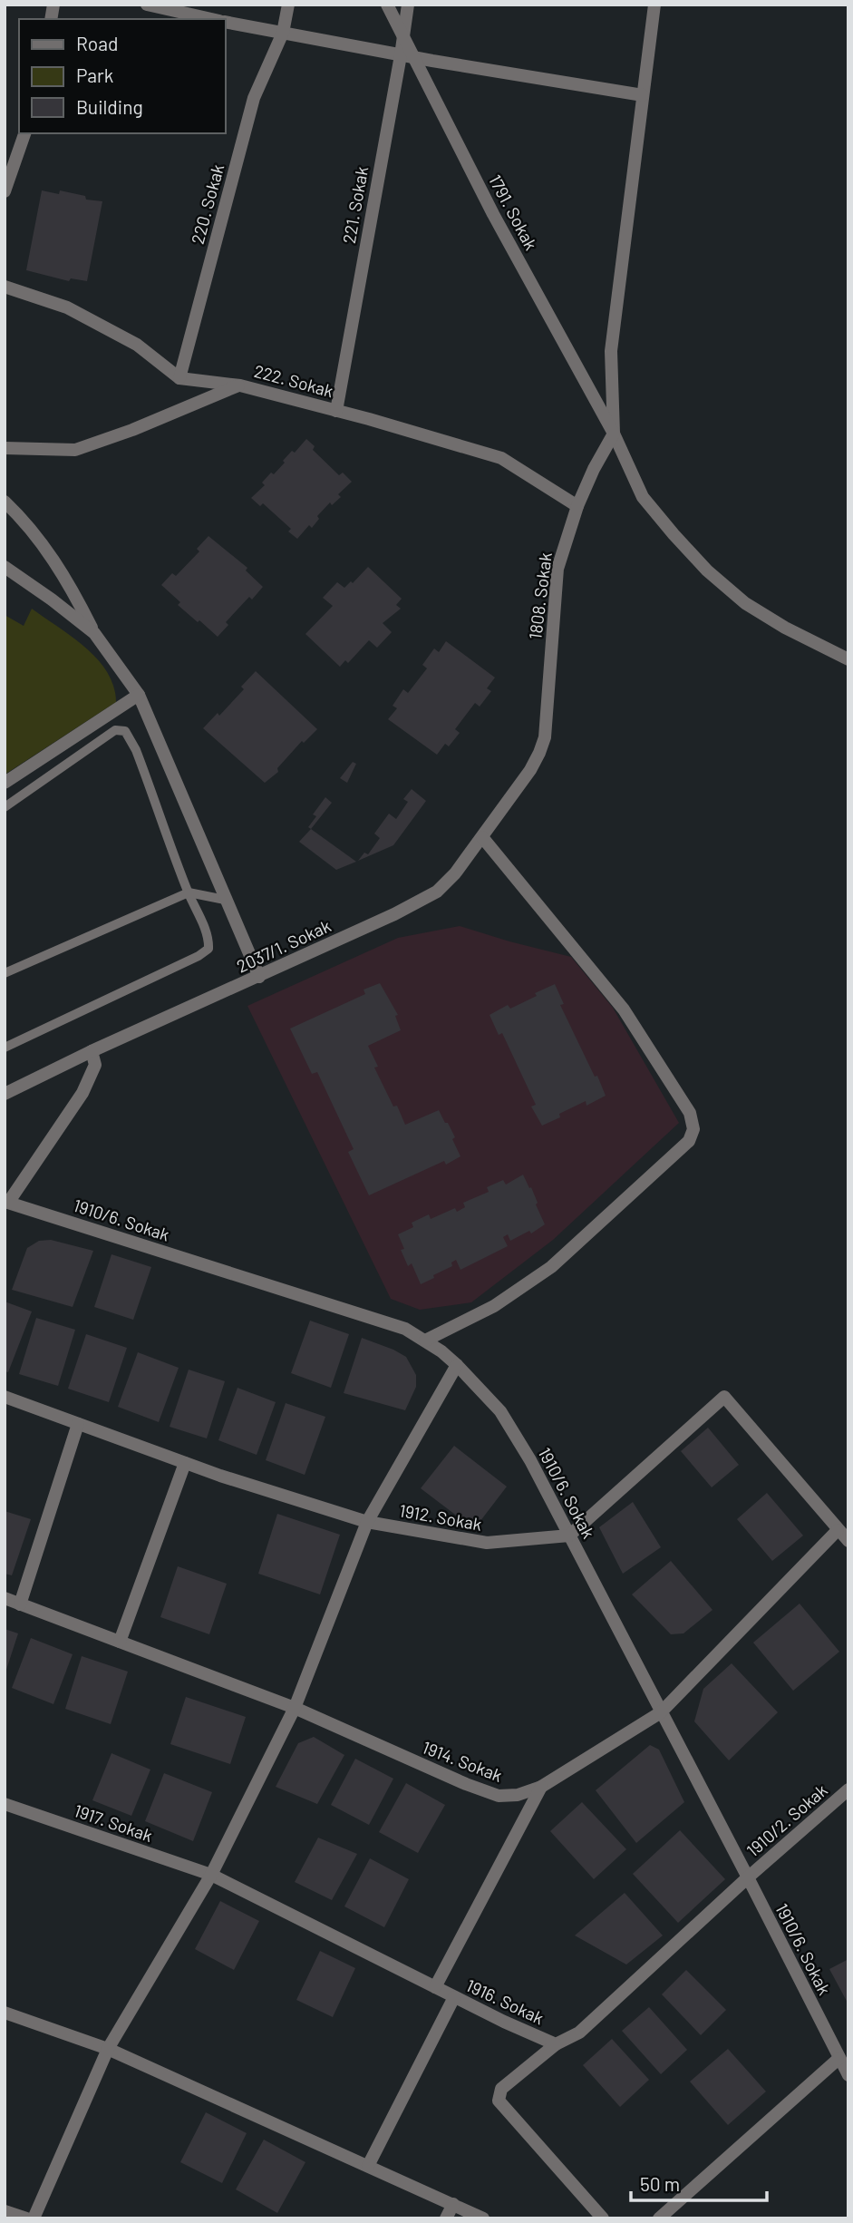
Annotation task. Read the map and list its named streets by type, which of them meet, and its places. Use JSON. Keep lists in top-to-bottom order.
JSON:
{
  "streets": {
    "street": [
      "220. Sokak",
      "221. Sokak",
      "1791. Sokak",
      "222. Sokak",
      "1808. Sokak",
      "2037/1. Sokak",
      "1910/6. Sokak",
      "1912. Sokak",
      "1914. Sokak",
      "1910/2. Sokak",
      "1917. Sokak",
      "1916. Sokak"
    ]
  },
  "crossings": [
    ["220. Sokak", "222. Sokak"],
    ["221. Sokak", "1791. Sokak"],
    ["221. Sokak", "222. Sokak"],
    ["1791. Sokak", "1808. Sokak"],
    ["222. Sokak", "1808. Sokak"],
    ["1808. Sokak", "2037/1. Sokak"],
    ["1910/6. Sokak", "1912. Sokak"],
    ["1910/6. Sokak", "1914. Sokak"],
    ["1910/6. Sokak", "1910/2. Sokak"],
    ["1910/6. Sokak", "1916. Sokak"],
    ["1910/2. Sokak", "1916. Sokak"],
    ["1917. Sokak", "1916. Sokak"]
  ],
  "legend": ["Road", "Park", "Building"],
  "scale_bar": "50 m"
}
